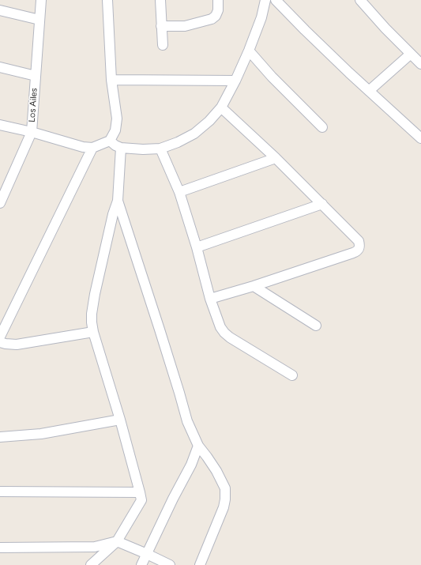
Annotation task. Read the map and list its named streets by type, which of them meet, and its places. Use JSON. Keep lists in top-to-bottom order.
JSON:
{
  "streets": {
    "street": ["Los Ailes"]
  }
}
